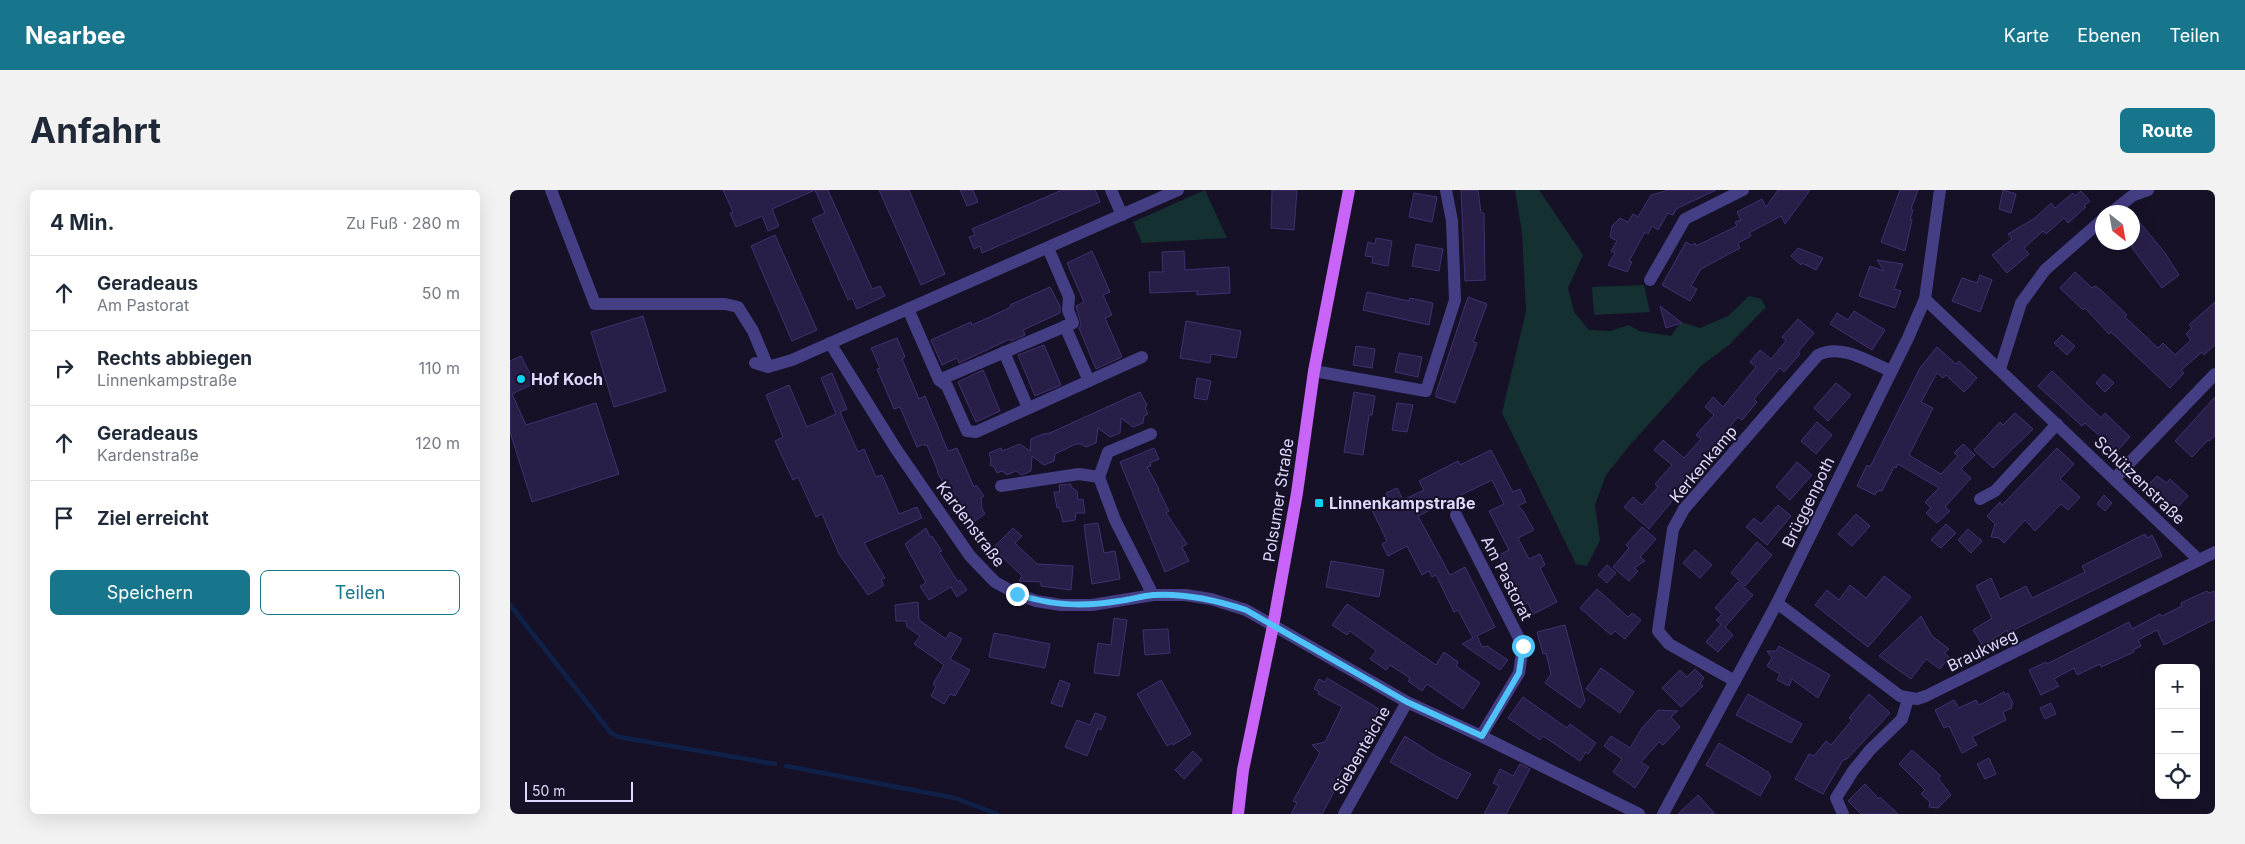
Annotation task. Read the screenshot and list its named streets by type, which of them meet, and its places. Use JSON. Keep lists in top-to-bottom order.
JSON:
{
  "streets": {
    "main road": ["Polsumer Straße"],
    "street": [
      "Kerkenkamp",
      "Schützenstraße",
      "Brüggenpoth",
      "Kardenstraße",
      "Am Pastorat",
      "Braukweg",
      "Siebenteiche"
    ]
  },
  "crossings": [
    ["Kerkenkamp", "Brüggenpoth"],
    ["Schützenstraße", "Brüggenpoth"],
    ["Schützenstraße", "Braukweg"],
    ["Polsumer Straße", "Kardenstraße"]
  ],
  "places": {
    "other": ["Hof Koch"],
    "transit": ["Linnenkampstraße"]
  },
  "scale_bar": "50 m",
  "north": "bottom right",
  "page": {
    "header": "Nearbee",
    "nav": ["Karte", "Ebenen", "Teilen"],
    "buttons": [
      "Route",
      ["Speichern", "Teilen"]
    ],
    "title": "Anfahrt",
    "heading": ["4 Min.", "Zu Fuß · 280 m"],
    "list": [
      ["Geradeaus", "Am Pastorat", "50 m"],
      ["Rechts abbiegen", "Linnenkampstraße", "110 m"],
      ["Geradeaus", "Kardenstraße", "120 m"],
      "Ziel erreicht"
    ],
    "map_buttons": ["+", "−"],
    "scale": "50 m"
  }
}
